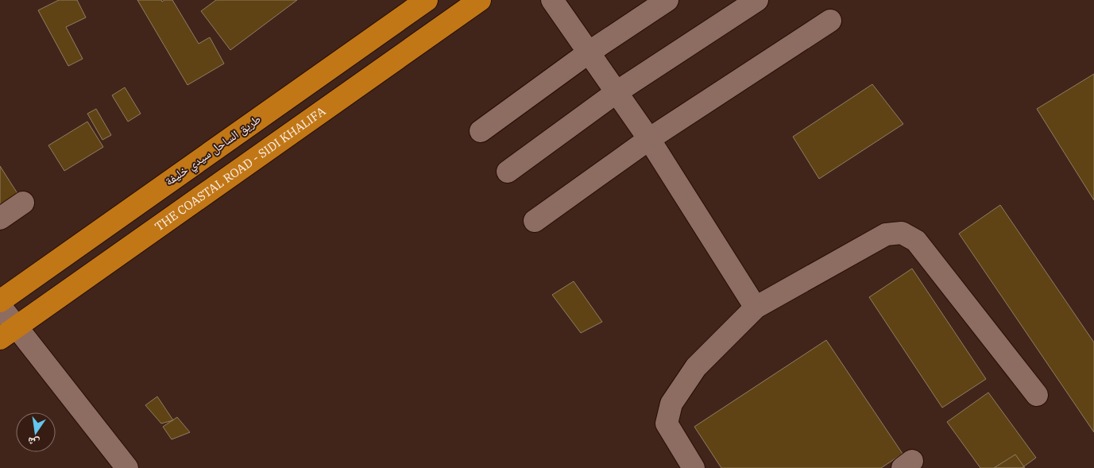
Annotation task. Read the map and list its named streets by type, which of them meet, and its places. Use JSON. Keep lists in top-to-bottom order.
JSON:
{
  "streets": {
    "highway": ["طريق الساحل سيدي خليفة", "THE COASTAL ROAD - SIDI KHALIFA"]
  },
  "north": "bottom"
}
